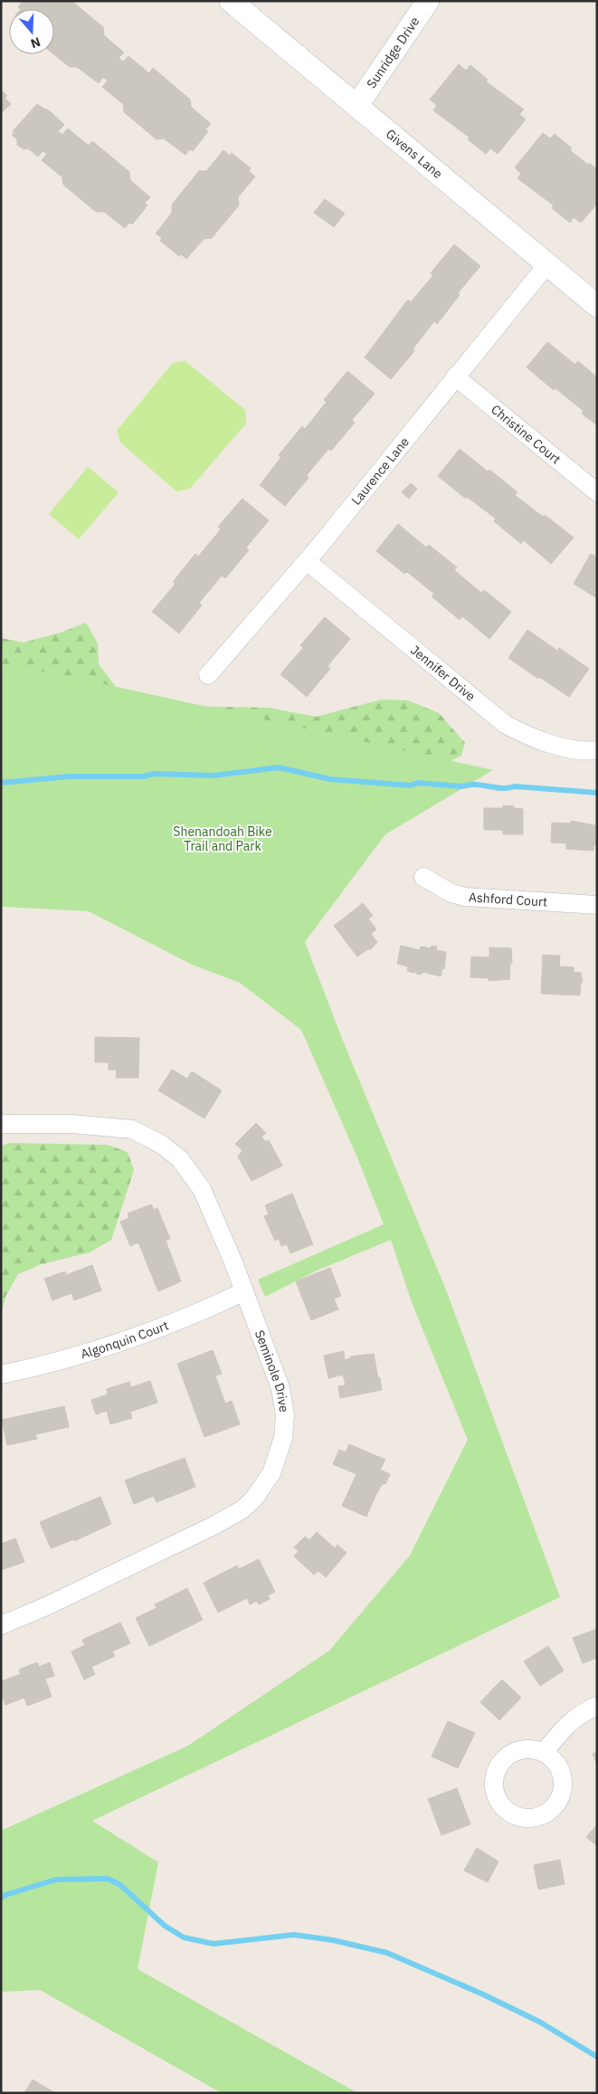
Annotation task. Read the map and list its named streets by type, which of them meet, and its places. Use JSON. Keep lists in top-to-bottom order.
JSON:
{
  "streets": {
    "street": [
      "Sunridge Drive",
      "Givens Lane",
      "Christine Court",
      "Laurence Lane",
      "Jennifer Drive",
      "Ashford Court",
      "Algonquin Court",
      "Seminole Drive"
    ]
  },
  "crossings": [
    ["Sunridge Drive", "Givens Lane"],
    ["Givens Lane", "Laurence Lane"],
    ["Christine Court", "Laurence Lane"],
    ["Laurence Lane", "Jennifer Drive"],
    ["Algonquin Court", "Seminole Drive"]
  ],
  "parks": ["Shenandoah Bike Trail and Park"],
  "north": "bottom"
}
